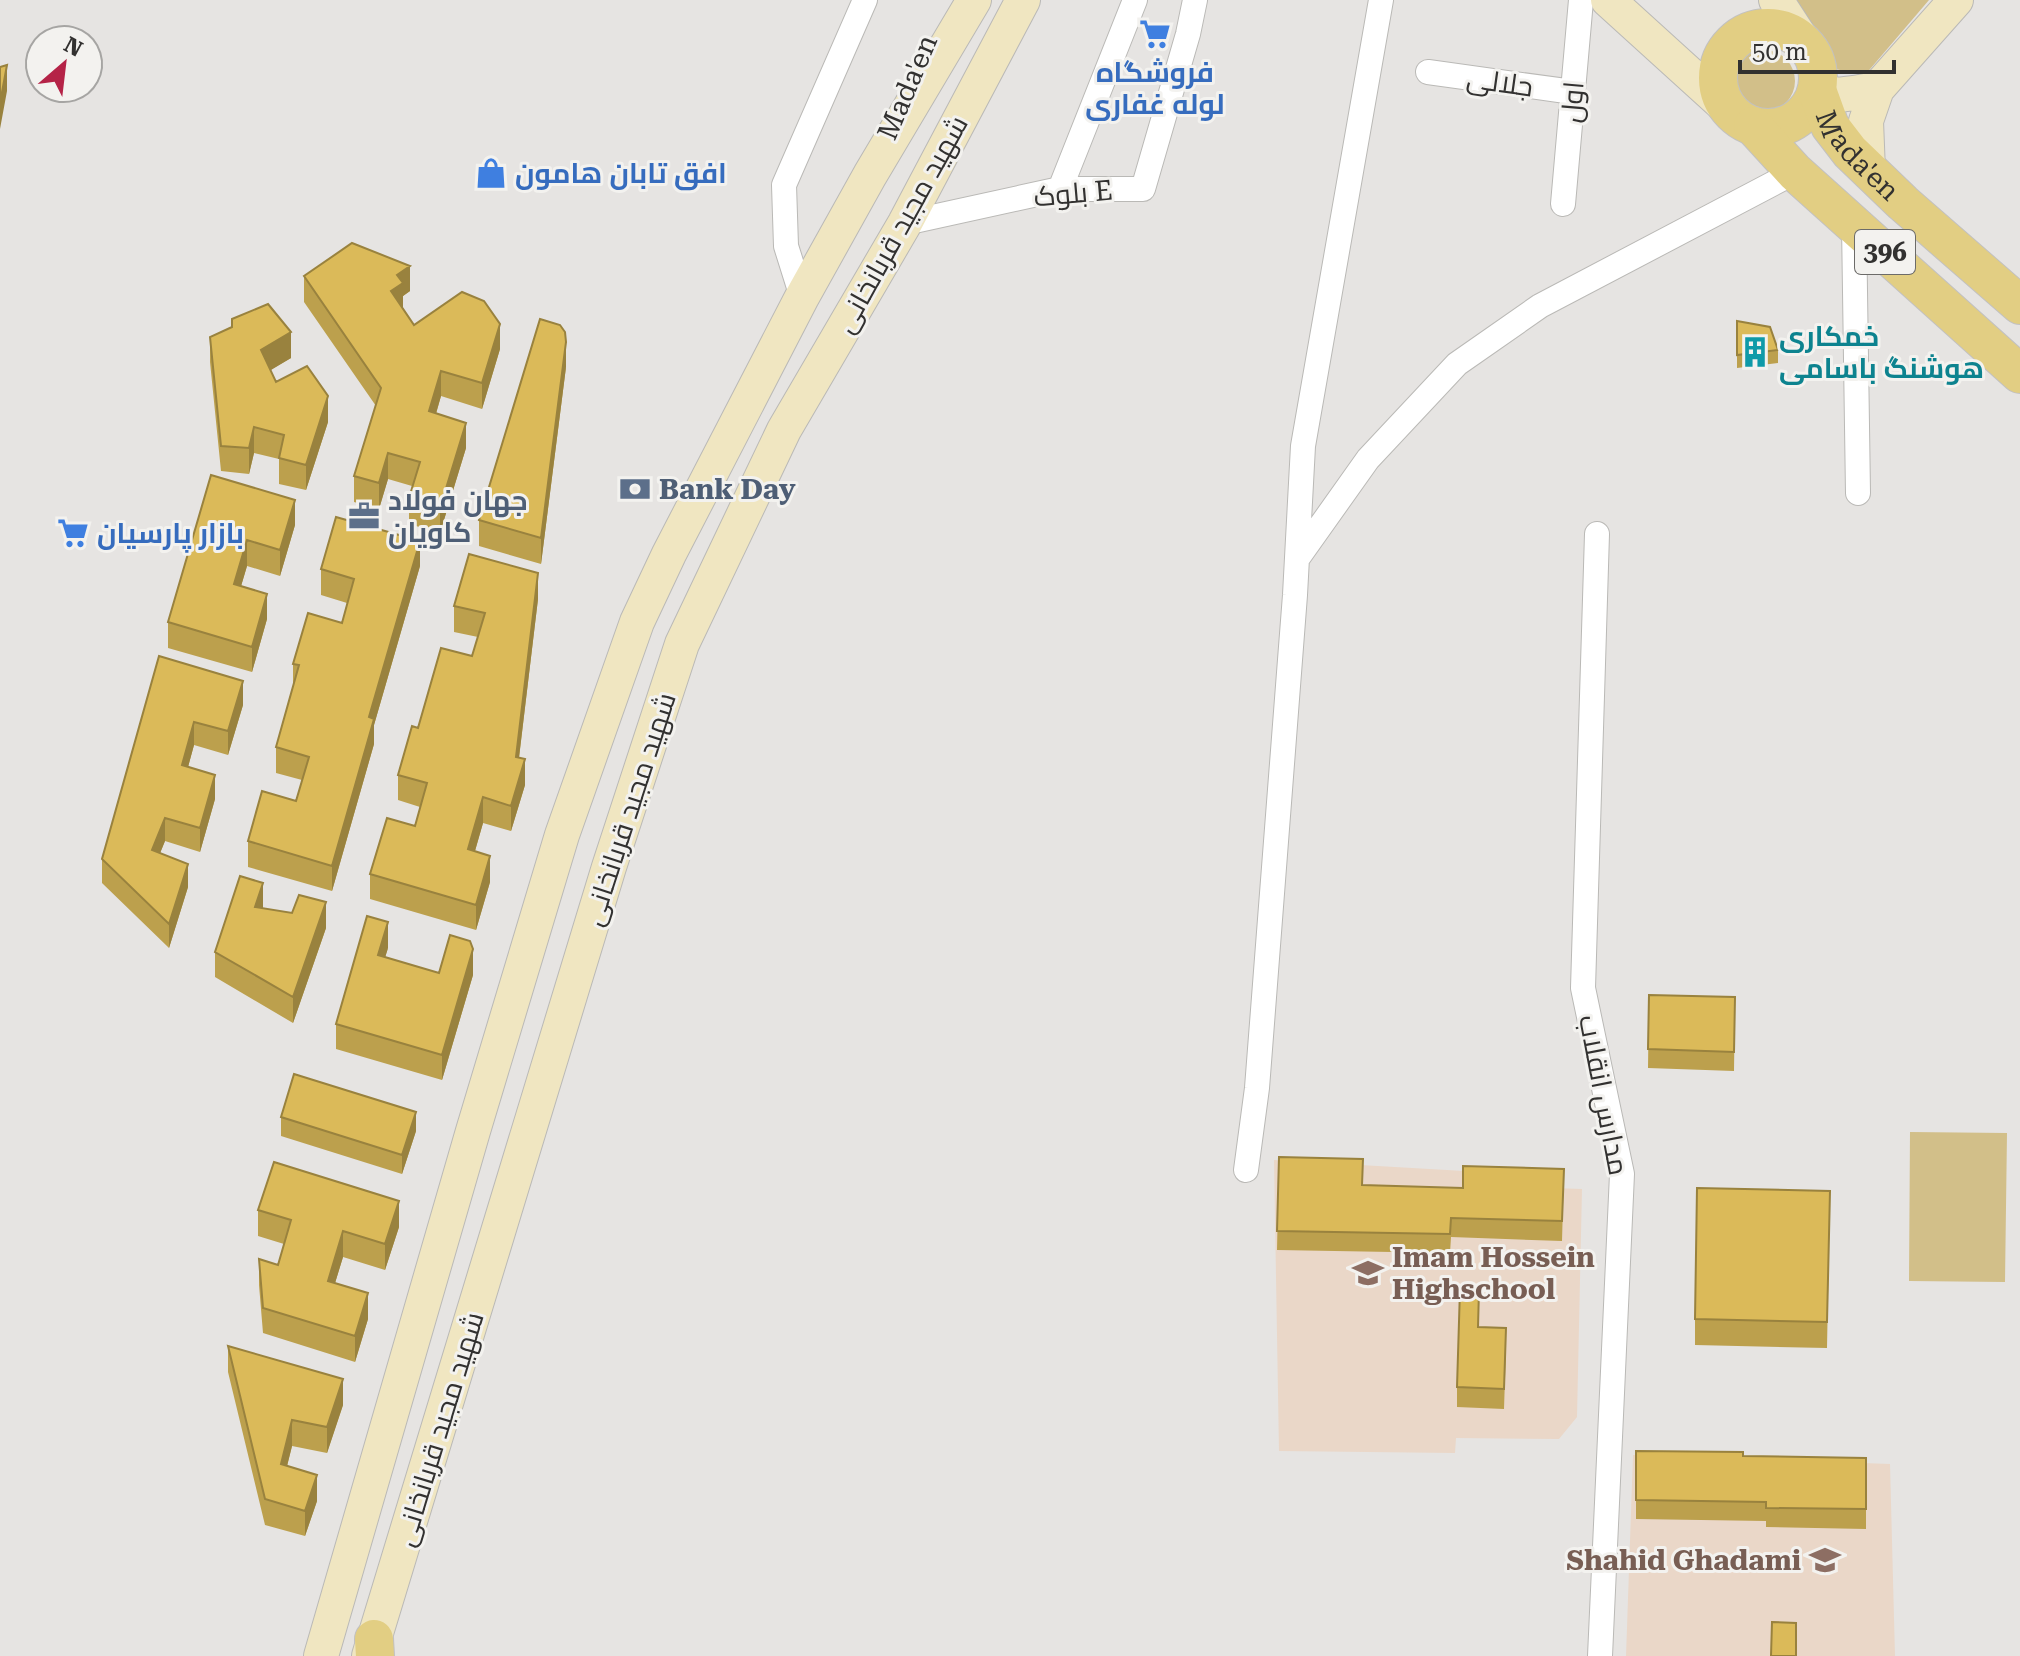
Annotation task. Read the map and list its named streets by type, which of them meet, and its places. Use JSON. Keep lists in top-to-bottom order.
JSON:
{
  "streets": {
    "main road": ["Mada'en", "شهید مجید قربانخانی", "396"],
    "street": [
      "جلالی",
      "اول",
      "بلوک E",
      "مدارس انقلاب"
    ]
  },
  "crossings": [
    ["جلالی", "اول"],
    ["Mada'en", "شهید مجید قربانخانی"],
    ["بلوک E", "شهید مجید قربانخانی"]
  ],
  "places": {
    "supermarket": ["فروشگاه لوله غفاری", "بازار پارسیان"],
    "shop": ["افق تابان هامون"],
    "building": ["خمکاری هوشنگ باسامی"],
    "bank": ["Bank Day"],
    "office": ["جهان فولاد کاویان"],
    "school or university": ["Imam Hossein Highschool", "Shahid Ghadami"]
  },
  "scale_bar": "50 m",
  "north": "top right"
}
